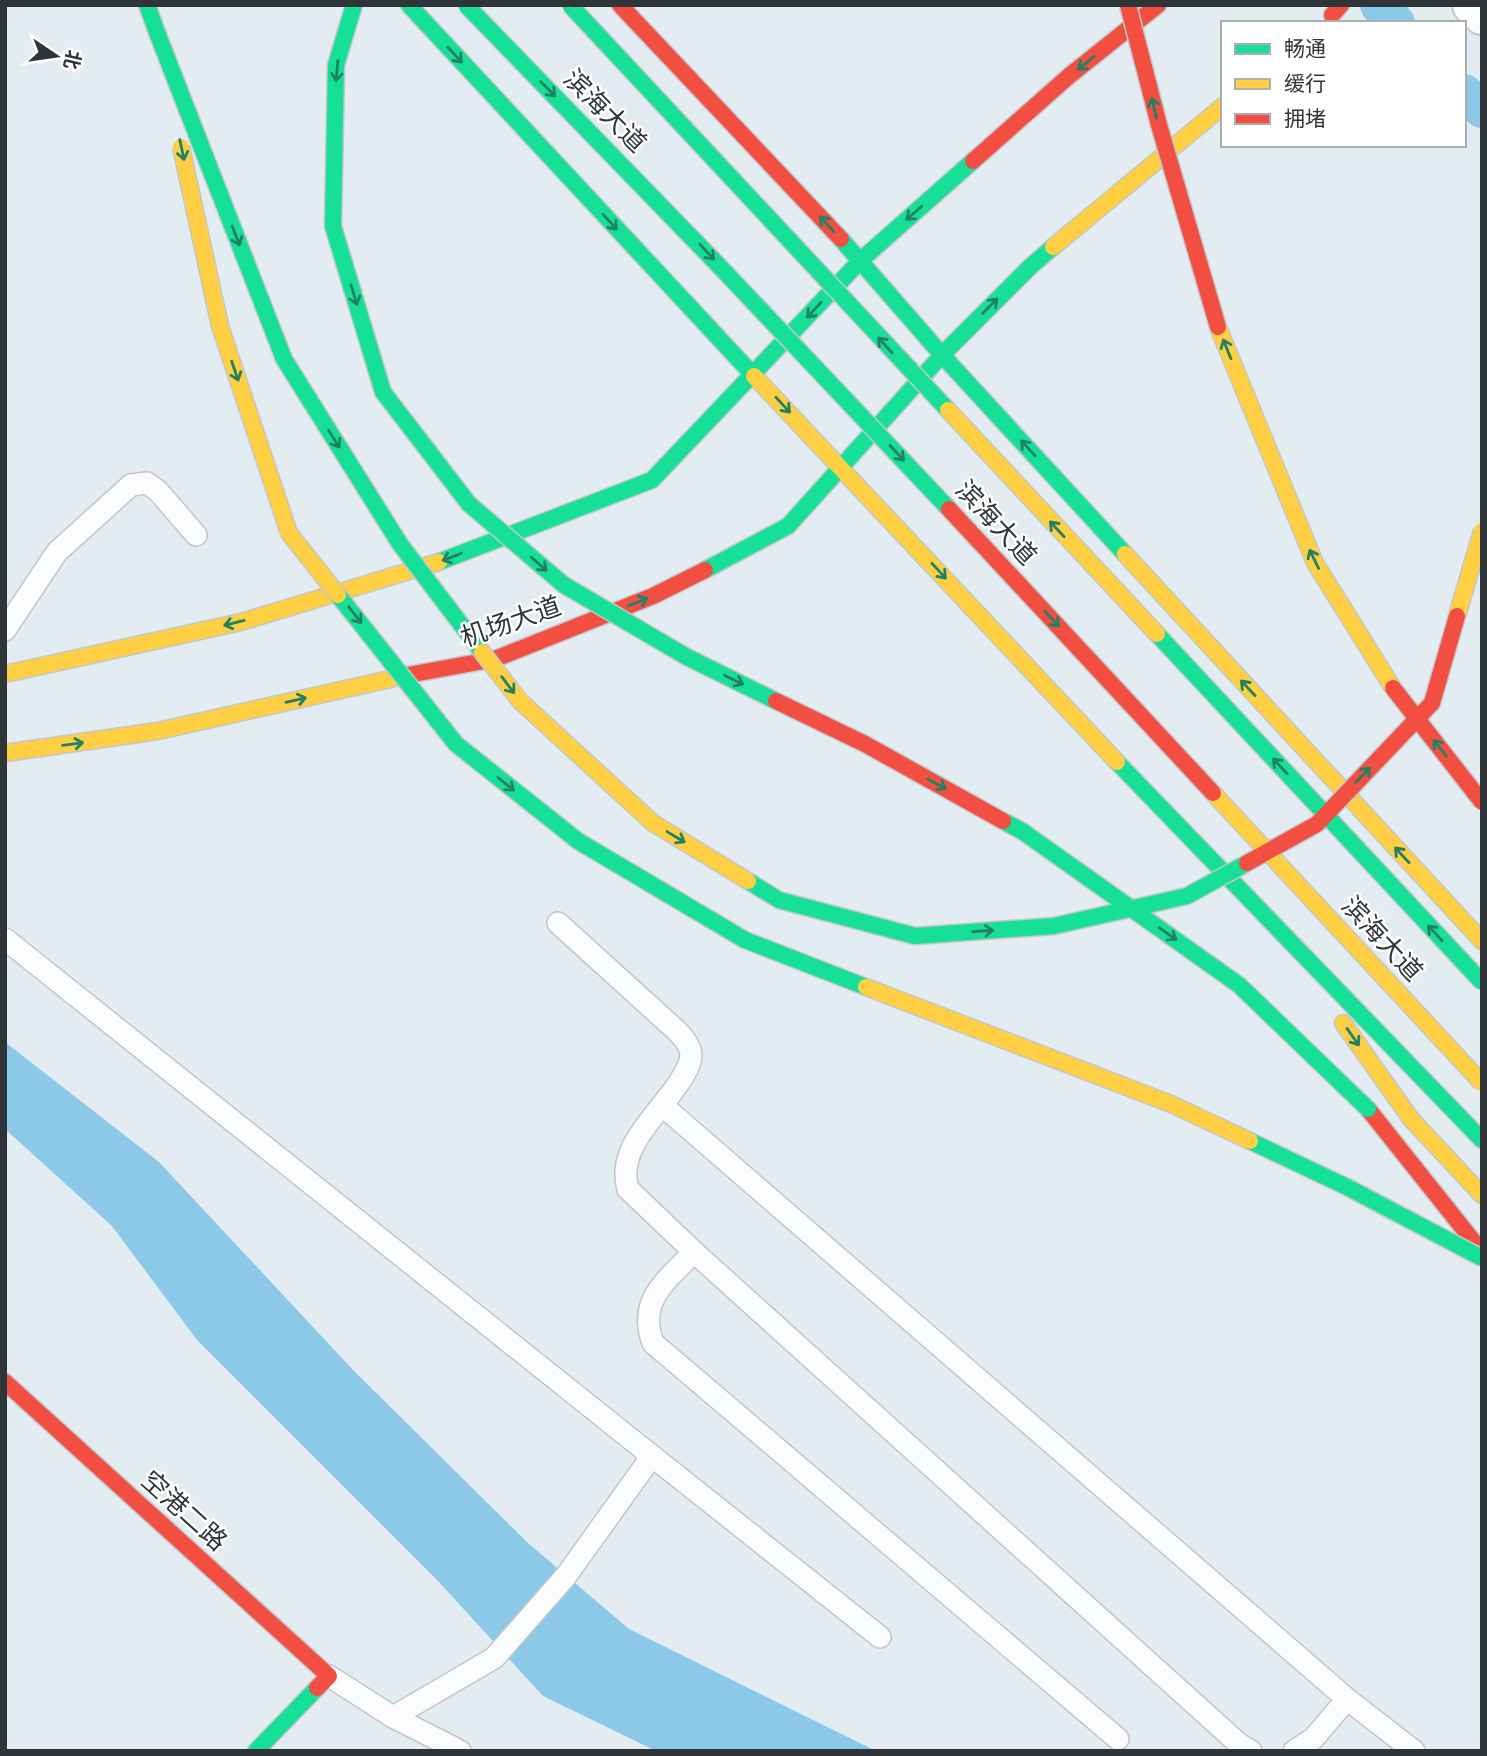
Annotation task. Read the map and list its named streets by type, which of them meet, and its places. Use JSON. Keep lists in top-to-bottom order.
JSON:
{
  "streets": {
    "main road": ["滨海大道", "机场大道", "空港二路"]
  },
  "legend": ["畅通", "缓行", "拥堵"],
  "north": "right"
}
